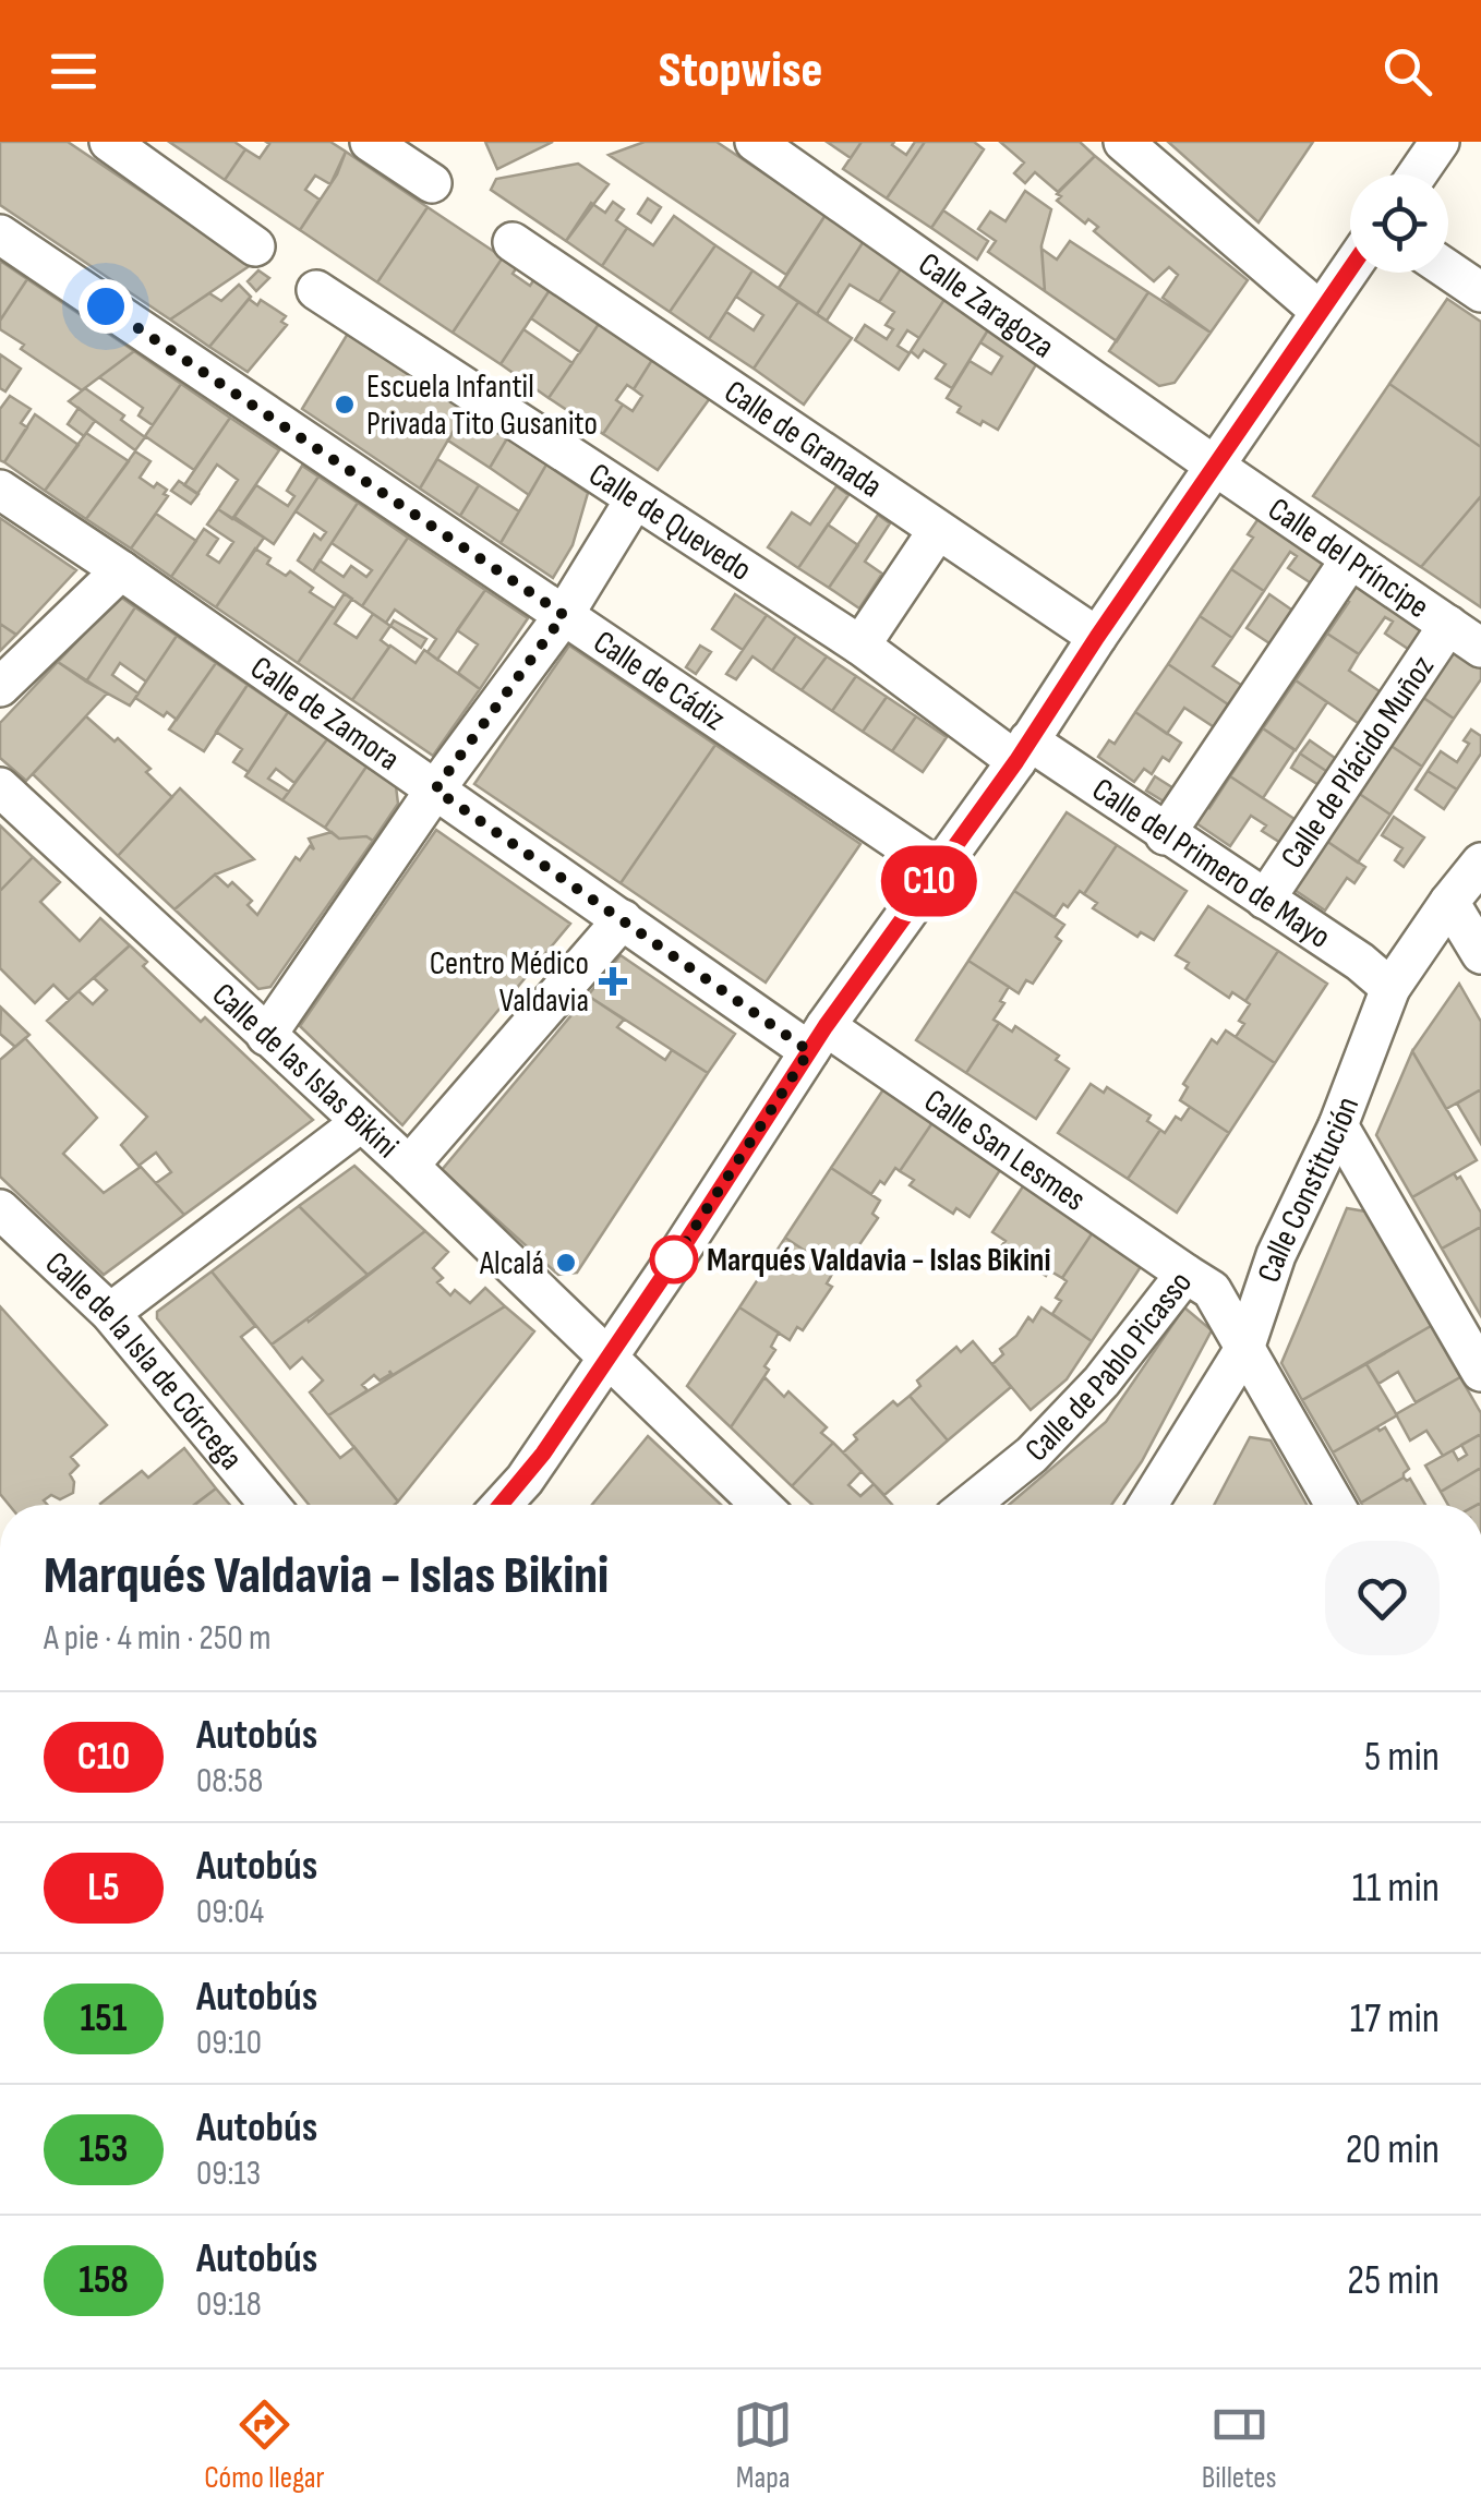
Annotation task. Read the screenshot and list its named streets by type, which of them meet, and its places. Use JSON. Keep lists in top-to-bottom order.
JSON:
{
  "streets": {
    "street": [
      "Calle Zaragoza",
      "Calle de Granada",
      "Calle de Quevedo",
      "Calle del Príncipe",
      "Calle de Cádiz",
      "Calle de Zamora",
      "Calle de Plácido Muñoz",
      "Calle del Primero de Mayo",
      "Calle de las Islas Bikini",
      "Calle San Lesmes",
      "Calle Constitución",
      "Calle de la Isla de Córcega",
      "Calle de Pablo Picasso"
    ]
  },
  "crossings": [
    ["Calle Zaragoza", "Calle del Príncipe"],
    ["Calle de Quevedo", "Calle del Primero de Mayo"],
    ["Calle del Príncipe", "Calle de Plácido Muñoz"],
    ["Calle de Zamora", "Calle San Lesmes"],
    ["Calle de Plácido Muñoz", "Calle del Primero de Mayo"],
    ["Calle del Primero de Mayo", "Calle Constitución"],
    ["Calle San Lesmes", "Calle de Pablo Picasso"],
    ["Calle Constitución", "Calle de Pablo Picasso"]
  ],
  "places": {
    "other": ["Escuela Infantil Privada Tito Gusanito", "Marqués Valdavia - Islas Bikini", "Alcalá"],
    "health": ["Centro Médico Valdavia"]
  },
  "lines": ["bus line C10"],
  "page": {
    "header": "Stopwise",
    "on_map": "C10",
    "heading": ["Marqués Valdavia - Islas Bikini", "A pie · 4 min · 250 m"],
    "list": [
      {
        "mark": "C10",
        "name": "Autobús",
        "note": "08:58",
        "value": "5 min"
      },
      {
        "mark": "L5",
        "name": "Autobús",
        "note": "09:04",
        "value": "11 min"
      },
      {
        "mark": "151",
        "name": "Autobús",
        "note": "09:10",
        "value": "17 min"
      },
      {
        "mark": "153",
        "name": "Autobús",
        "note": "09:13",
        "value": "20 min"
      },
      {
        "mark": "158",
        "name": "Autobús",
        "note": "09:18",
        "value": "25 min"
      }
    ],
    "tabs": ["Cómo llegar", "Mapa", "Billetes"]
  }
}
